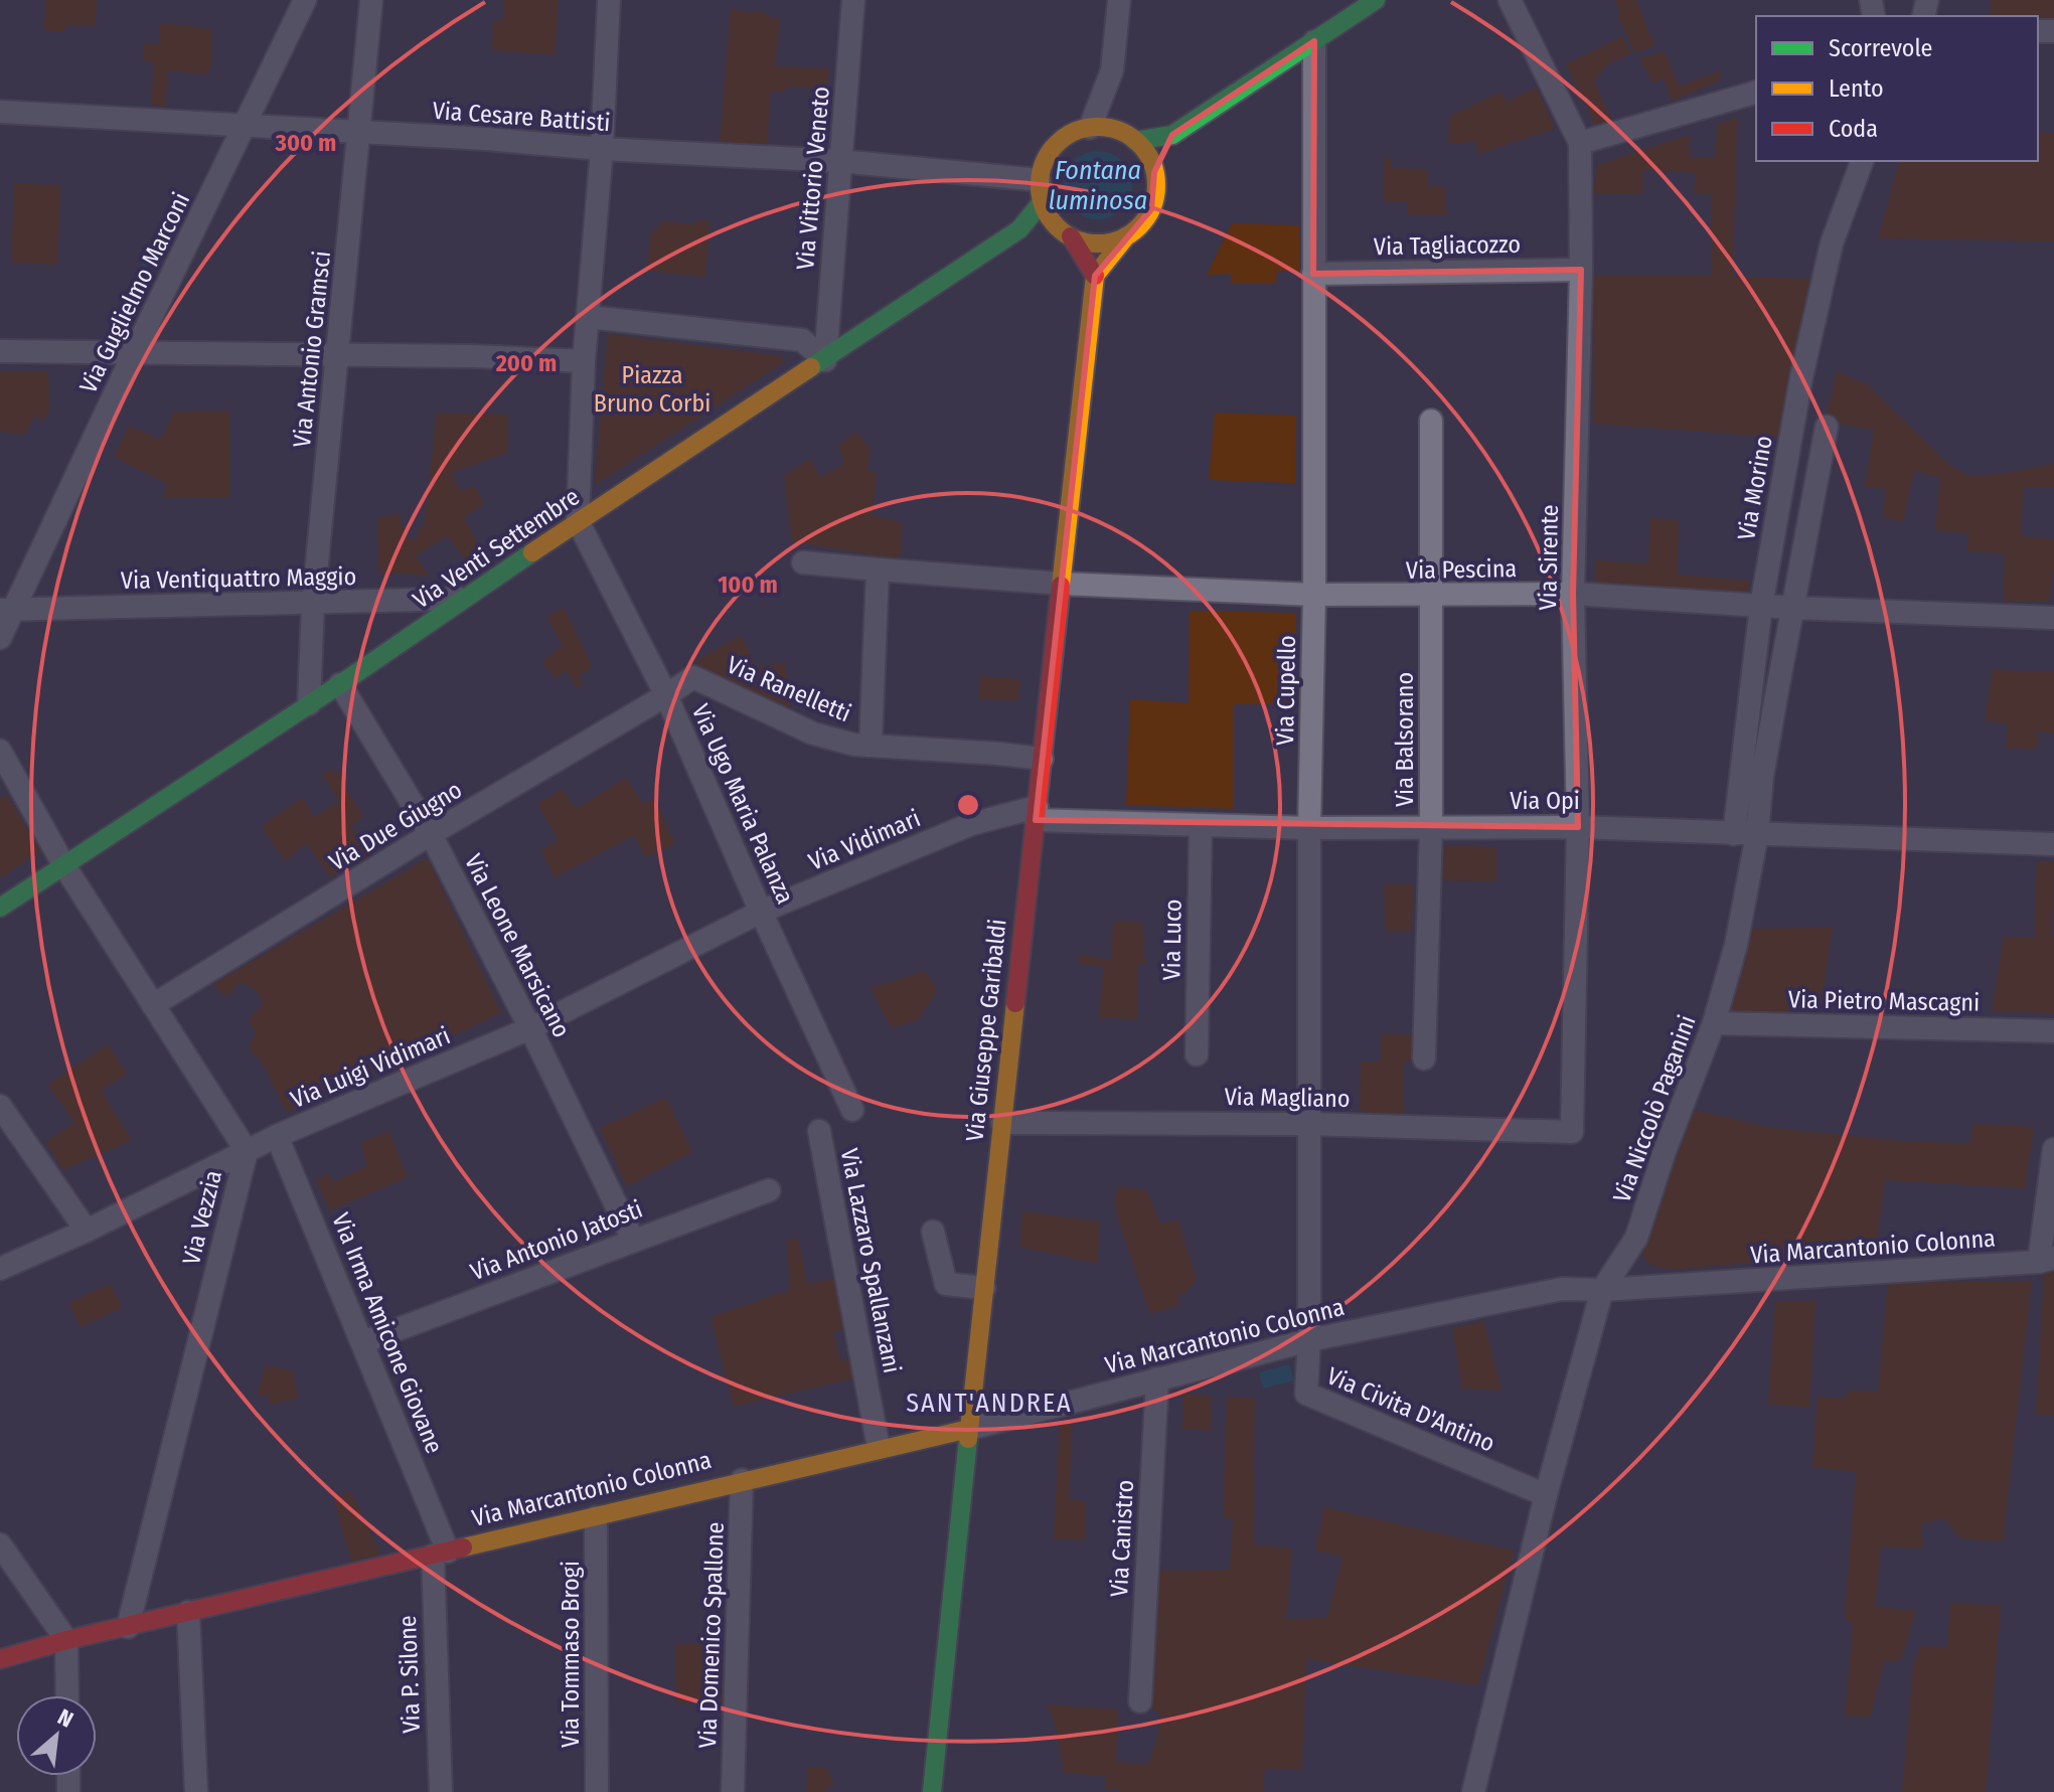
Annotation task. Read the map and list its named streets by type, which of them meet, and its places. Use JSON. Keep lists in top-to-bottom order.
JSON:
{
  "streets": {
    "street": [
      "Via Cesare Battisti",
      "Via Vittorio Veneto",
      "Via Tagliacozzo",
      "Via Guglielmo Marconi",
      "Via Antonio Gramsci",
      "Via Morino",
      "Via Venti Settembre",
      "Via Sirente",
      "Via Pescina",
      "Via Ventiquattro Maggio",
      "Via Ranelletti",
      "Via Cupello",
      "Via Balsorano",
      "Via Opi",
      "Via Ugo Maria Palanza",
      "Via Due Giugno",
      "Via Vidimari",
      "Via Luco",
      "Via Leone Marsicano",
      "Via Pietro Mascagni",
      "Via Giuseppe Garibaldi",
      "Via Luigi Vidimari",
      "Via Magliano",
      "Via Niccolò Paganini",
      "Via Vezzia",
      "Via Antonio Jatosti",
      "Via Marcantonio Colonna",
      "Via Lazzaro Spallanzani",
      "Via Irma Amicone Giovane",
      "Via Civita D'Antino",
      "Via Canistro",
      "Via Domenico Spallone",
      "Via Tommaso Brogi",
      "Via P. Silone"
    ]
  },
  "crossings": [
    ["Via Cesare Battisti", "Via Vittorio Veneto"],
    ["Via Cesare Battisti", "Via Guglielmo Marconi"],
    ["Via Cesare Battisti", "Via Antonio Gramsci"],
    ["Via Cesare Battisti", "Via Venti Settembre"],
    ["Via Vittorio Veneto", "Via Venti Settembre"],
    ["Via Tagliacozzo", "Via Sirente"],
    ["Via Tagliacozzo", "Via Cupello"],
    ["Via Guglielmo Marconi", "Via Ventiquattro Maggio"],
    ["Via Antonio Gramsci", "Via Venti Settembre"],
    ["Via Antonio Gramsci", "Via Ventiquattro Maggio"],
    ["Via Morino", "Via Pescina"],
    ["Via Morino", "Via Opi"],
    ["Via Venti Settembre", "Via Ventiquattro Maggio"],
    ["Via Venti Settembre", "Via Ugo Maria Palanza"],
    ["Via Venti Settembre", "Via Leone Marsicano"],
    ["Via Venti Settembre", "Via Vezzia"],
    ["Via Sirente", "Via Pescina"],
    ["Via Sirente", "Via Opi"],
    ["Via Sirente", "Via Magliano"],
    ["Via Pescina", "Via Cupello"],
    ["Via Pescina", "Via Balsorano"],
    ["Via Pescina", "Via Giuseppe Garibaldi"],
    ["Via Pescina", "Via Niccolò Paganini"],
    ["Via Ranelletti", "Via Ugo Maria Palanza"],
    ["Via Ranelletti", "Via Due Giugno"],
    ["Via Ranelletti", "Via Giuseppe Garibaldi"],
    ["Via Cupello", "Via Opi"],
    ["Via Cupello", "Via Magliano"],
    ["Via Cupello", "Via Marcantonio Colonna"],
    ["Via Cupello", "Via Civita D'Antino"],
    ["Via Balsorano", "Via Opi"],
    ["Via Opi", "Via Vidimari"],
    ["Via Opi", "Via Luco"],
    ["Via Opi", "Via Giuseppe Garibaldi"],
    ["Via Opi", "Via Niccolò Paganini"],
    ["Via Ugo Maria Palanza", "Via Due Giugno"],
    ["Via Ugo Maria Palanza", "Via Vidimari"],
    ["Via Ugo Maria Palanza", "Via Luigi Vidimari"],
    ["Via Due Giugno", "Via Leone Marsicano"],
    ["Via Due Giugno", "Via Vezzia"],
    ["Via Vidimari", "Via Giuseppe Garibaldi"],
    ["Via Vidimari", "Via Luigi Vidimari"],
    ["Via Leone Marsicano", "Via Luigi Vidimari"],
    ["Via Leone Marsicano", "Via Antonio Jatosti"],
    ["Via Pietro Mascagni", "Via Niccolò Paganini"],
    ["Via Giuseppe Garibaldi", "Via Magliano"],
    ["Via Giuseppe Garibaldi", "Via Marcantonio Colonna"],
    ["Via Luigi Vidimari", "Via Vezzia"],
    ["Via Luigi Vidimari", "Via Irma Amicone Giovane"],
    ["Via Niccolò Paganini", "Via Marcantonio Colonna"],
    ["Via Niccolò Paganini", "Via Civita D'Antino"],
    ["Via Vezzia", "Via Marcantonio Colonna"],
    ["Via Antonio Jatosti", "Via Irma Amicone Giovane"],
    ["Via Marcantonio Colonna", "Via Lazzaro Spallanzani"],
    ["Via Marcantonio Colonna", "Via Irma Amicone Giovane"],
    ["Via Marcantonio Colonna", "Via Civita D'Antino"],
    ["Via Marcantonio Colonna", "Via Canistro"],
    ["Via Marcantonio Colonna", "Via Domenico Spallone"],
    ["Via Marcantonio Colonna", "Via Tommaso Brogi"],
    ["Via Marcantonio Colonna", "Via P. Silone"],
    ["Via Irma Amicone Giovane", "Via P. Silone"]
  ],
  "districts": ["SANT'ANDREA"],
  "water": ["Fontana luminosa"],
  "parks": ["Piazza Bruno Corbi"],
  "legend": ["Scorrevole", "Lento", "Coda"],
  "north": "top right",
  "rings": ["300 m", "200 m", "100 m"]
}
